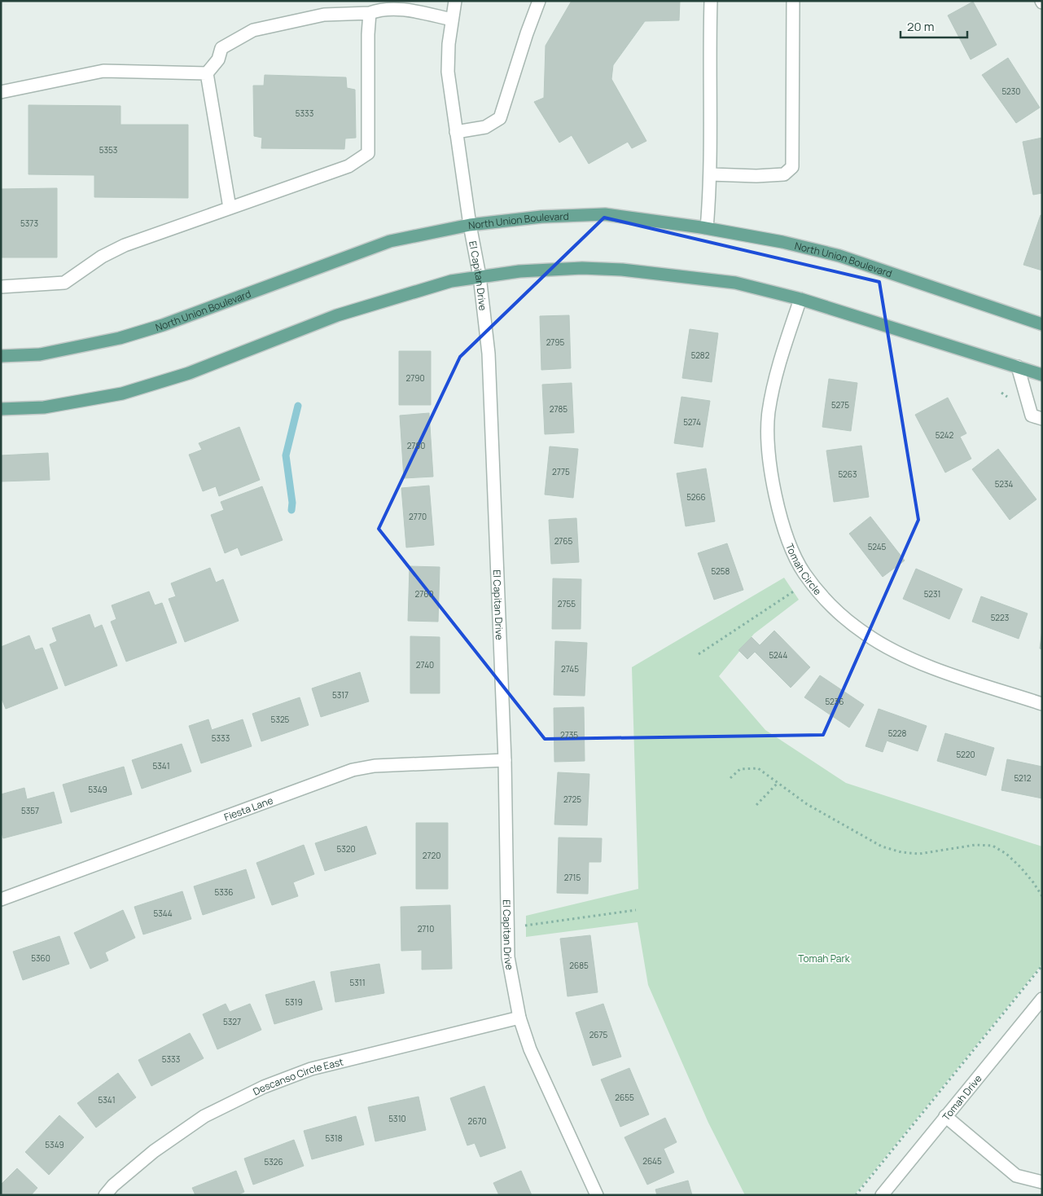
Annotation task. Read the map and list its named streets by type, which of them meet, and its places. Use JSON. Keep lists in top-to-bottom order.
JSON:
{
  "streets": {
    "main road": ["North Union Boulevard"],
    "street": [
      "El Capitan Drive",
      "Tomah Circle",
      "Fiesta Lane",
      "Descanso Circle East",
      "Tomah Drive"
    ]
  },
  "crossings": [
    ["North Union Boulevard", "El Capitan Drive"],
    ["El Capitan Drive", "Fiesta Lane"],
    ["El Capitan Drive", "Descanso Circle East"]
  ],
  "parks": ["Tomah Park"],
  "house_numbers": [
    "5230",
    "5333",
    "5353",
    "5373",
    "2795",
    "5282",
    "2790",
    "5275",
    "2785",
    "5274",
    "5242",
    "2780",
    "2775",
    "5263",
    "5234",
    "5266",
    "2770",
    "2765",
    "5245",
    "5258",
    "2760",
    "5231",
    "2755",
    "5223",
    "5244",
    "2740",
    "2745",
    "5317",
    "5236",
    "5325",
    "5228",
    "2735",
    "5333",
    "5220",
    "5341",
    "5212",
    "5349",
    "2725",
    "5357",
    "5320",
    "2720",
    "2715",
    "5336",
    "5344",
    "2710",
    "5360",
    "2685",
    "5311",
    "5319",
    "5327",
    "2675",
    "5333",
    "2655",
    "5341",
    "5310",
    "2670",
    "5318",
    "5349",
    "2645",
    "5326"
  ],
  "scale_bar": "20 m"
}
